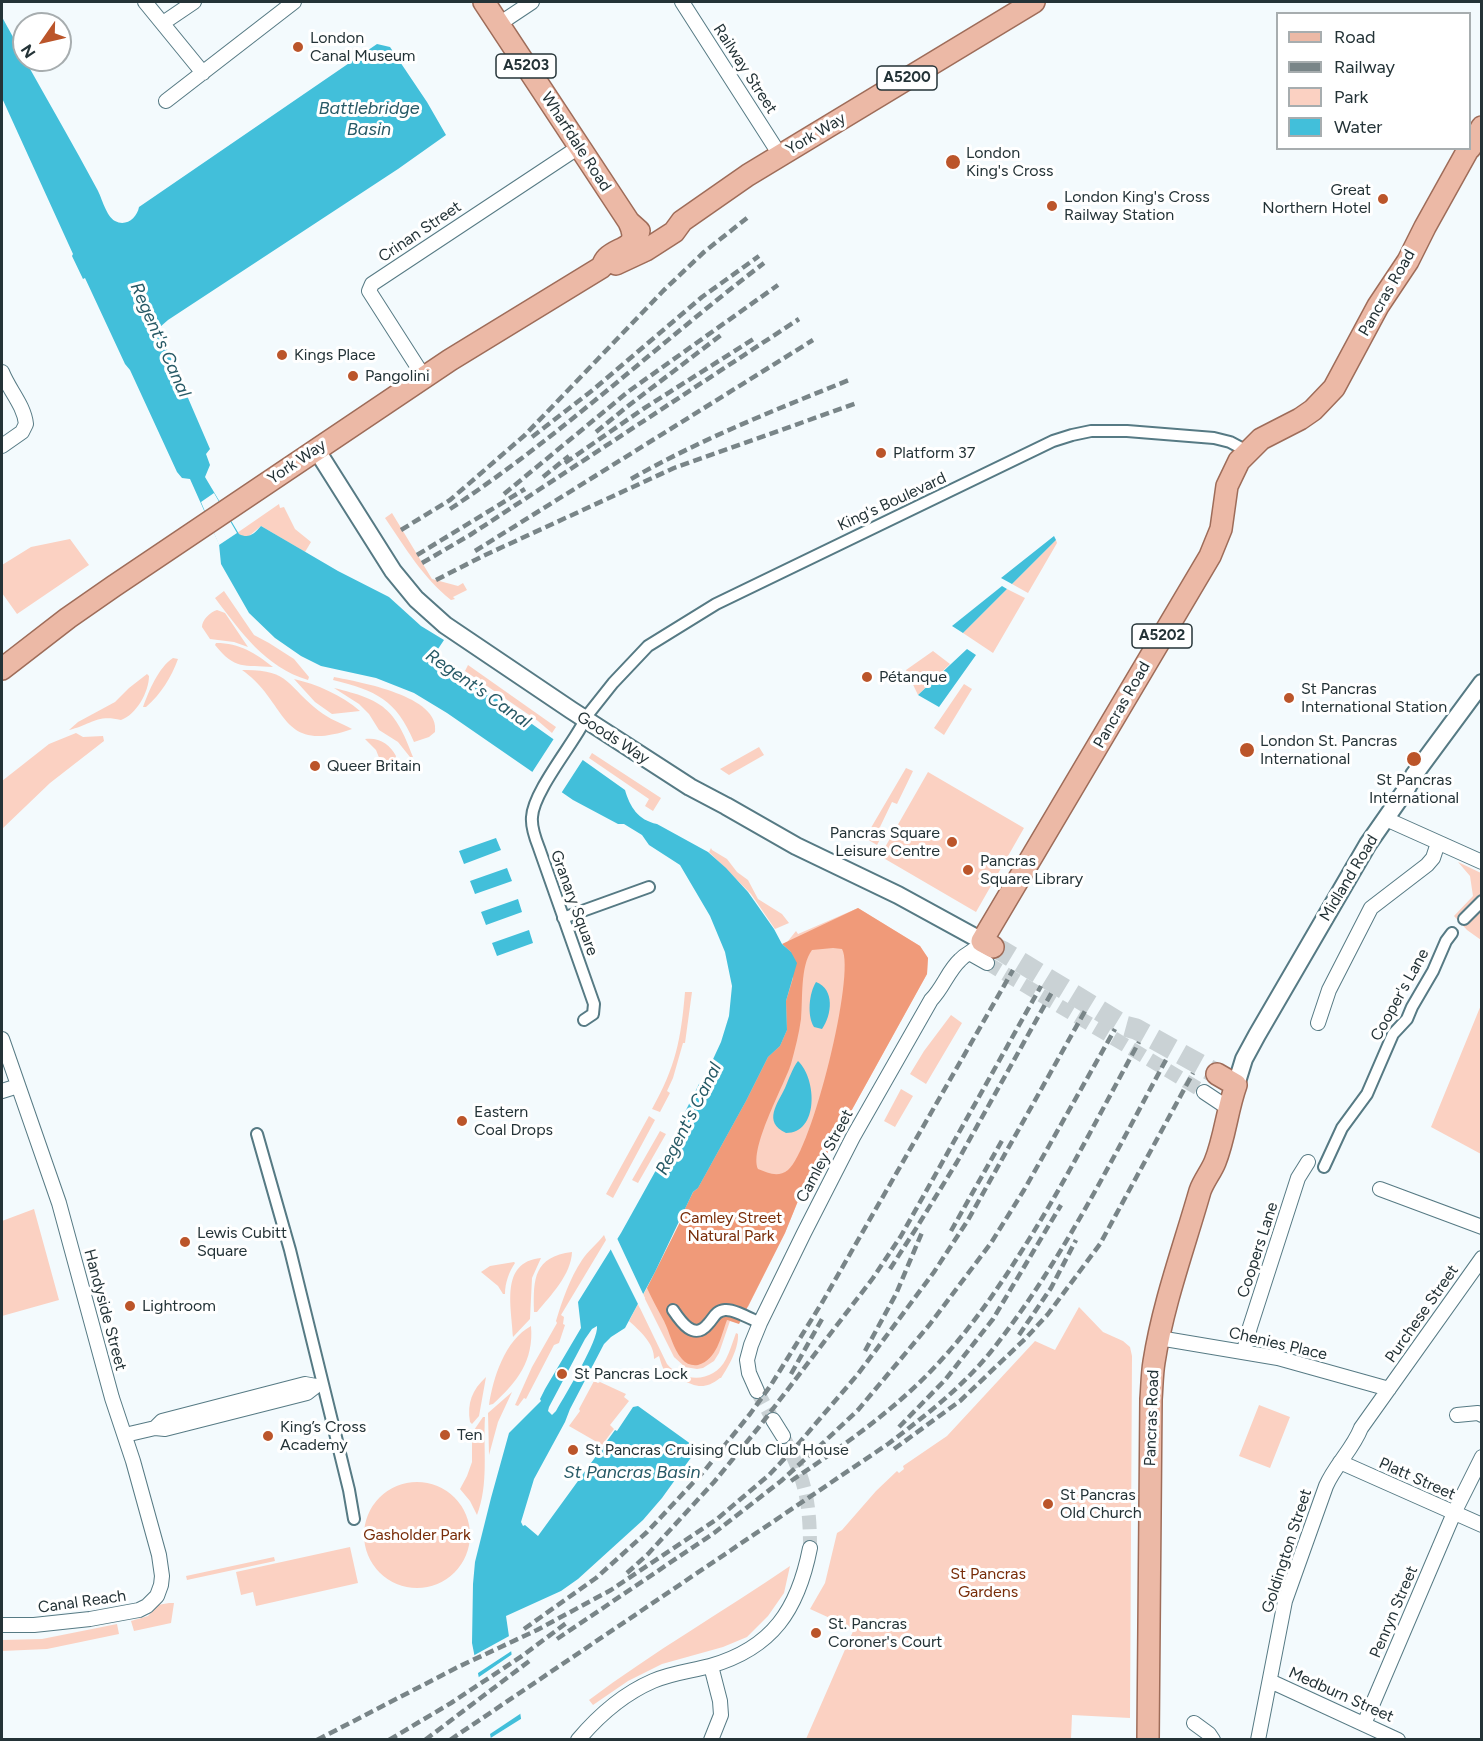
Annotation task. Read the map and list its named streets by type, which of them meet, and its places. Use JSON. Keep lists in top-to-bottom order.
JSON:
{
  "streets": {
    "main road": [
      "A5203",
      "A5200",
      "York Way",
      "Wharfdale Road",
      "Pancras Road",
      "A5202"
    ],
    "street": [
      "Railway Street",
      "Crinan Street",
      "King's Boulevard",
      "Goods Way",
      "Midland Road",
      "Granary Square",
      "Cooper's Lane",
      "Camley Street",
      "Coopers Lane",
      "Handyside Street",
      "Purchese Street",
      "Chenies Place",
      "Platt Street",
      "Goldington Street",
      "Canal Reach",
      "Penryn Street",
      "Medburn Street"
    ]
  },
  "crossings": [
    ["Railway Street", "York Way"],
    ["York Way", "Wharfdale Road"],
    ["York Way", "Crinan Street"],
    ["York Way", "Goods Way"],
    ["Wharfdale Road", "Crinan Street"],
    ["Pancras Road", "King's Boulevard"],
    ["Pancras Road", "Goods Way"],
    ["Pancras Road", "Midland Road"],
    ["Pancras Road", "Camley Street"],
    ["Pancras Road", "Chenies Place"],
    ["Goods Way", "Camley Street"],
    ["Coopers Lane", "Chenies Place"],
    ["Handyside Street", "Canal Reach"],
    ["Purchese Street", "Chenies Place"],
    ["Purchese Street", "Goldington Street"],
    ["Chenies Place", "Goldington Street"],
    ["Platt Street", "Goldington Street"],
    ["Platt Street", "Penryn Street"],
    ["Goldington Street", "Medburn Street"],
    ["Penryn Street", "Medburn Street"]
  ],
  "water": ["Battlebridge Basin", "Regent's Canal", "St Pancras Basin"],
  "parks": ["Camley Street Natural Park", "Gasholder Park", "St Pancras Gardens"],
  "places": [
    "London Canal Museum",
    "London King's Cross",
    "Great Northern Hotel",
    "London King's Cross Railway Station",
    "Kings Place",
    "Pangolini",
    "Platform 37",
    "Pétanque",
    "St Pancras International Station",
    "London St. Pancras International",
    "St Pancras International",
    "Queer Britain",
    "Pancras Square Leisure Centre",
    "Pancras Square Library",
    "Eastern Coal Drops",
    "Lewis Cubitt Square",
    "Lightroom",
    "St Pancras Lock",
    "Ten",
    "King’s Cross Academy",
    "St Pancras Cruising Club Club House",
    "St Pancras Old Church",
    "St. Pancras Coroner's Court"
  ],
  "legend": [
    "Road",
    "Railway",
    "Park",
    "Water"
  ],
  "north": "bottom left"
}
